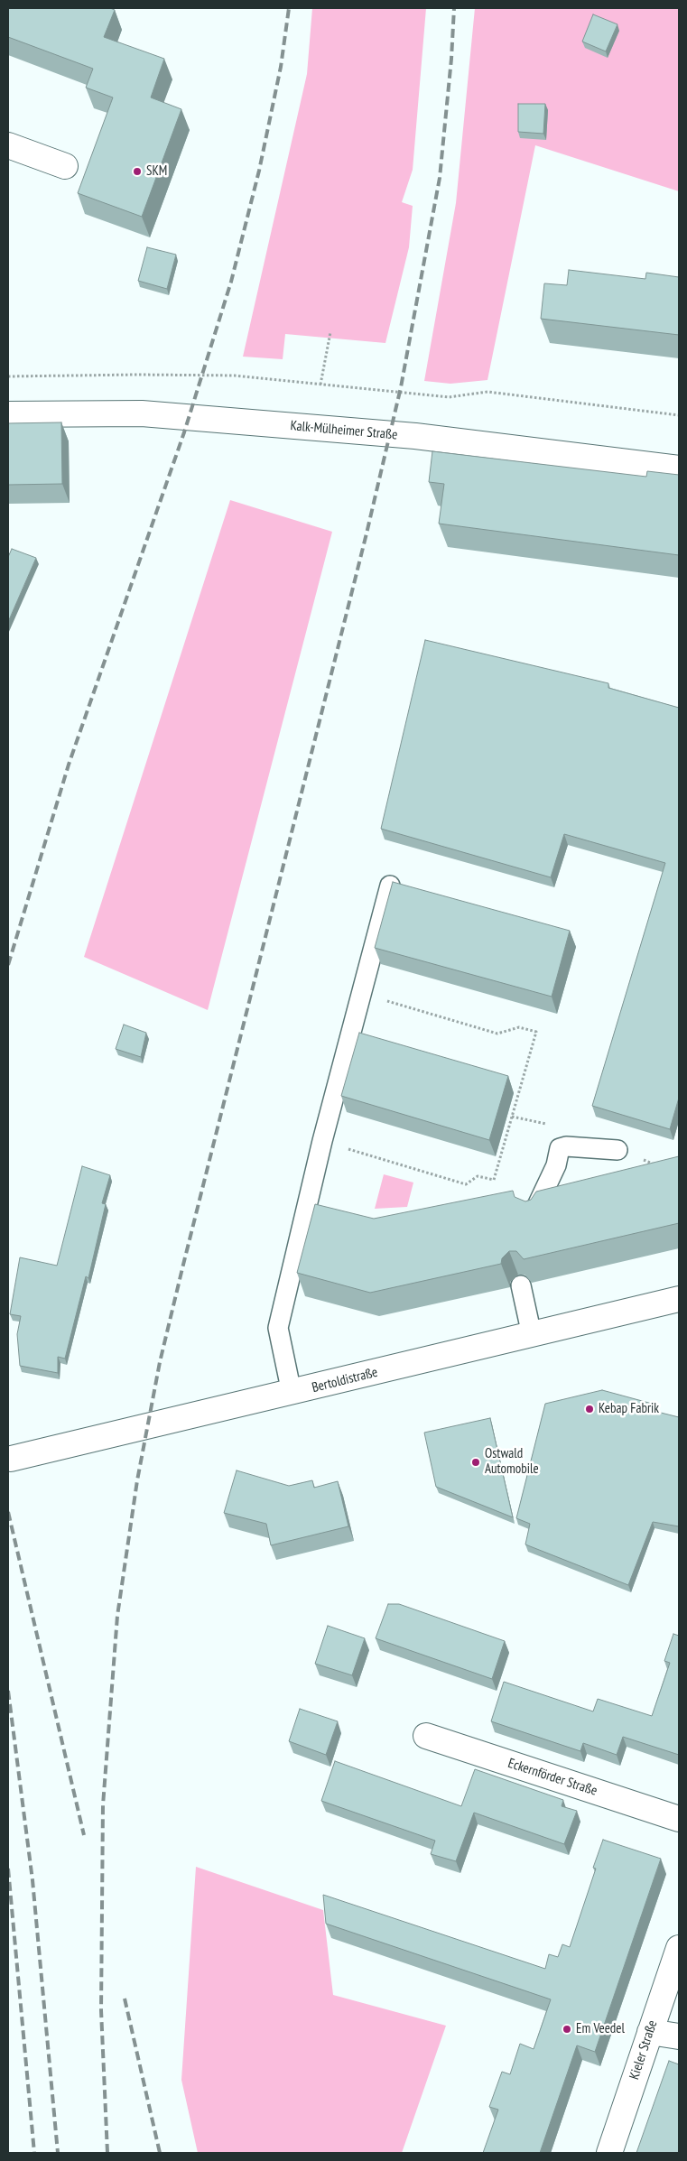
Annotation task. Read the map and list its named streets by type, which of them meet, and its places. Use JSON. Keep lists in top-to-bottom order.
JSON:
{
  "streets": {
    "street": [
      "Kalk-Mülheimer Straße",
      "Bertoldistraße",
      "Eckernförder Straße",
      "Kieler Straße"
    ]
  },
  "places": [
    "SKM",
    "Kebap Fabrik",
    "Ostwald Automobile",
    "Em Veedel"
  ]
}
